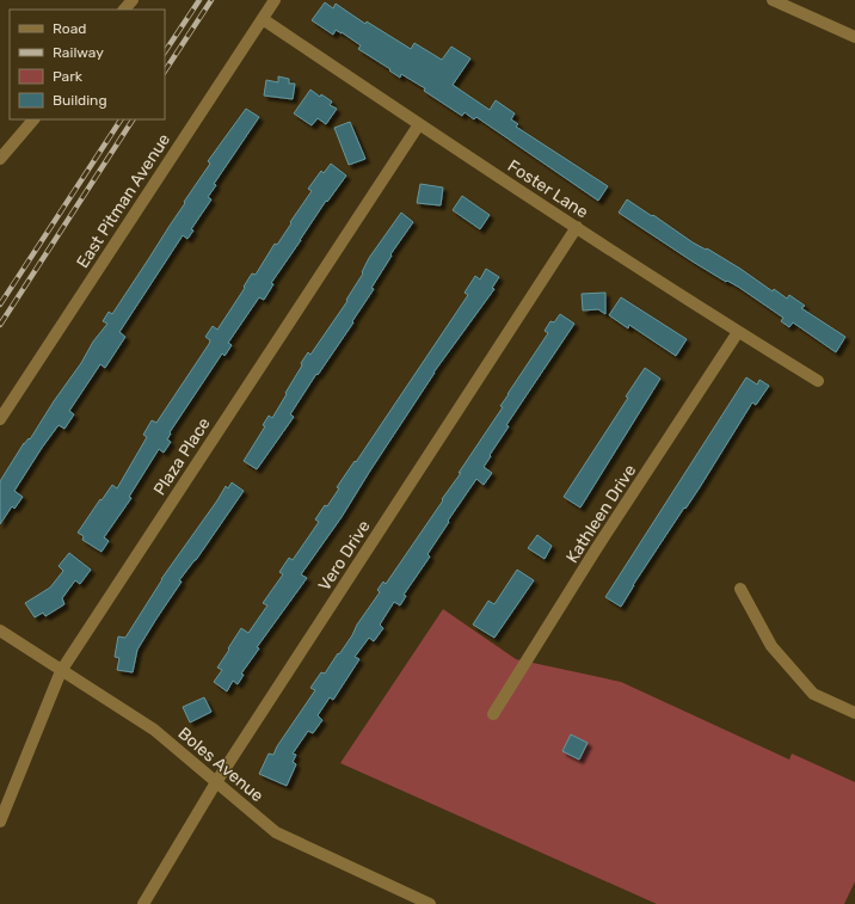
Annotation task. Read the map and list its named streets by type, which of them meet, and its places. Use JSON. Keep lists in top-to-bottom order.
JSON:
{
  "streets": {
    "street": [
      "Foster Lane",
      "East Pitman Avenue",
      "Plaza Place",
      "Kathleen Drive",
      "Vero Drive",
      "Boles Avenue"
    ]
  },
  "crossings": [
    ["Foster Lane", "East Pitman Avenue"],
    ["Foster Lane", "Plaza Place"],
    ["Foster Lane", "Kathleen Drive"],
    ["Foster Lane", "Vero Drive"],
    ["Plaza Place", "Boles Avenue"],
    ["Vero Drive", "Boles Avenue"]
  ],
  "legend": [
    "Road",
    "Railway",
    "Park",
    "Building"
  ]
}
